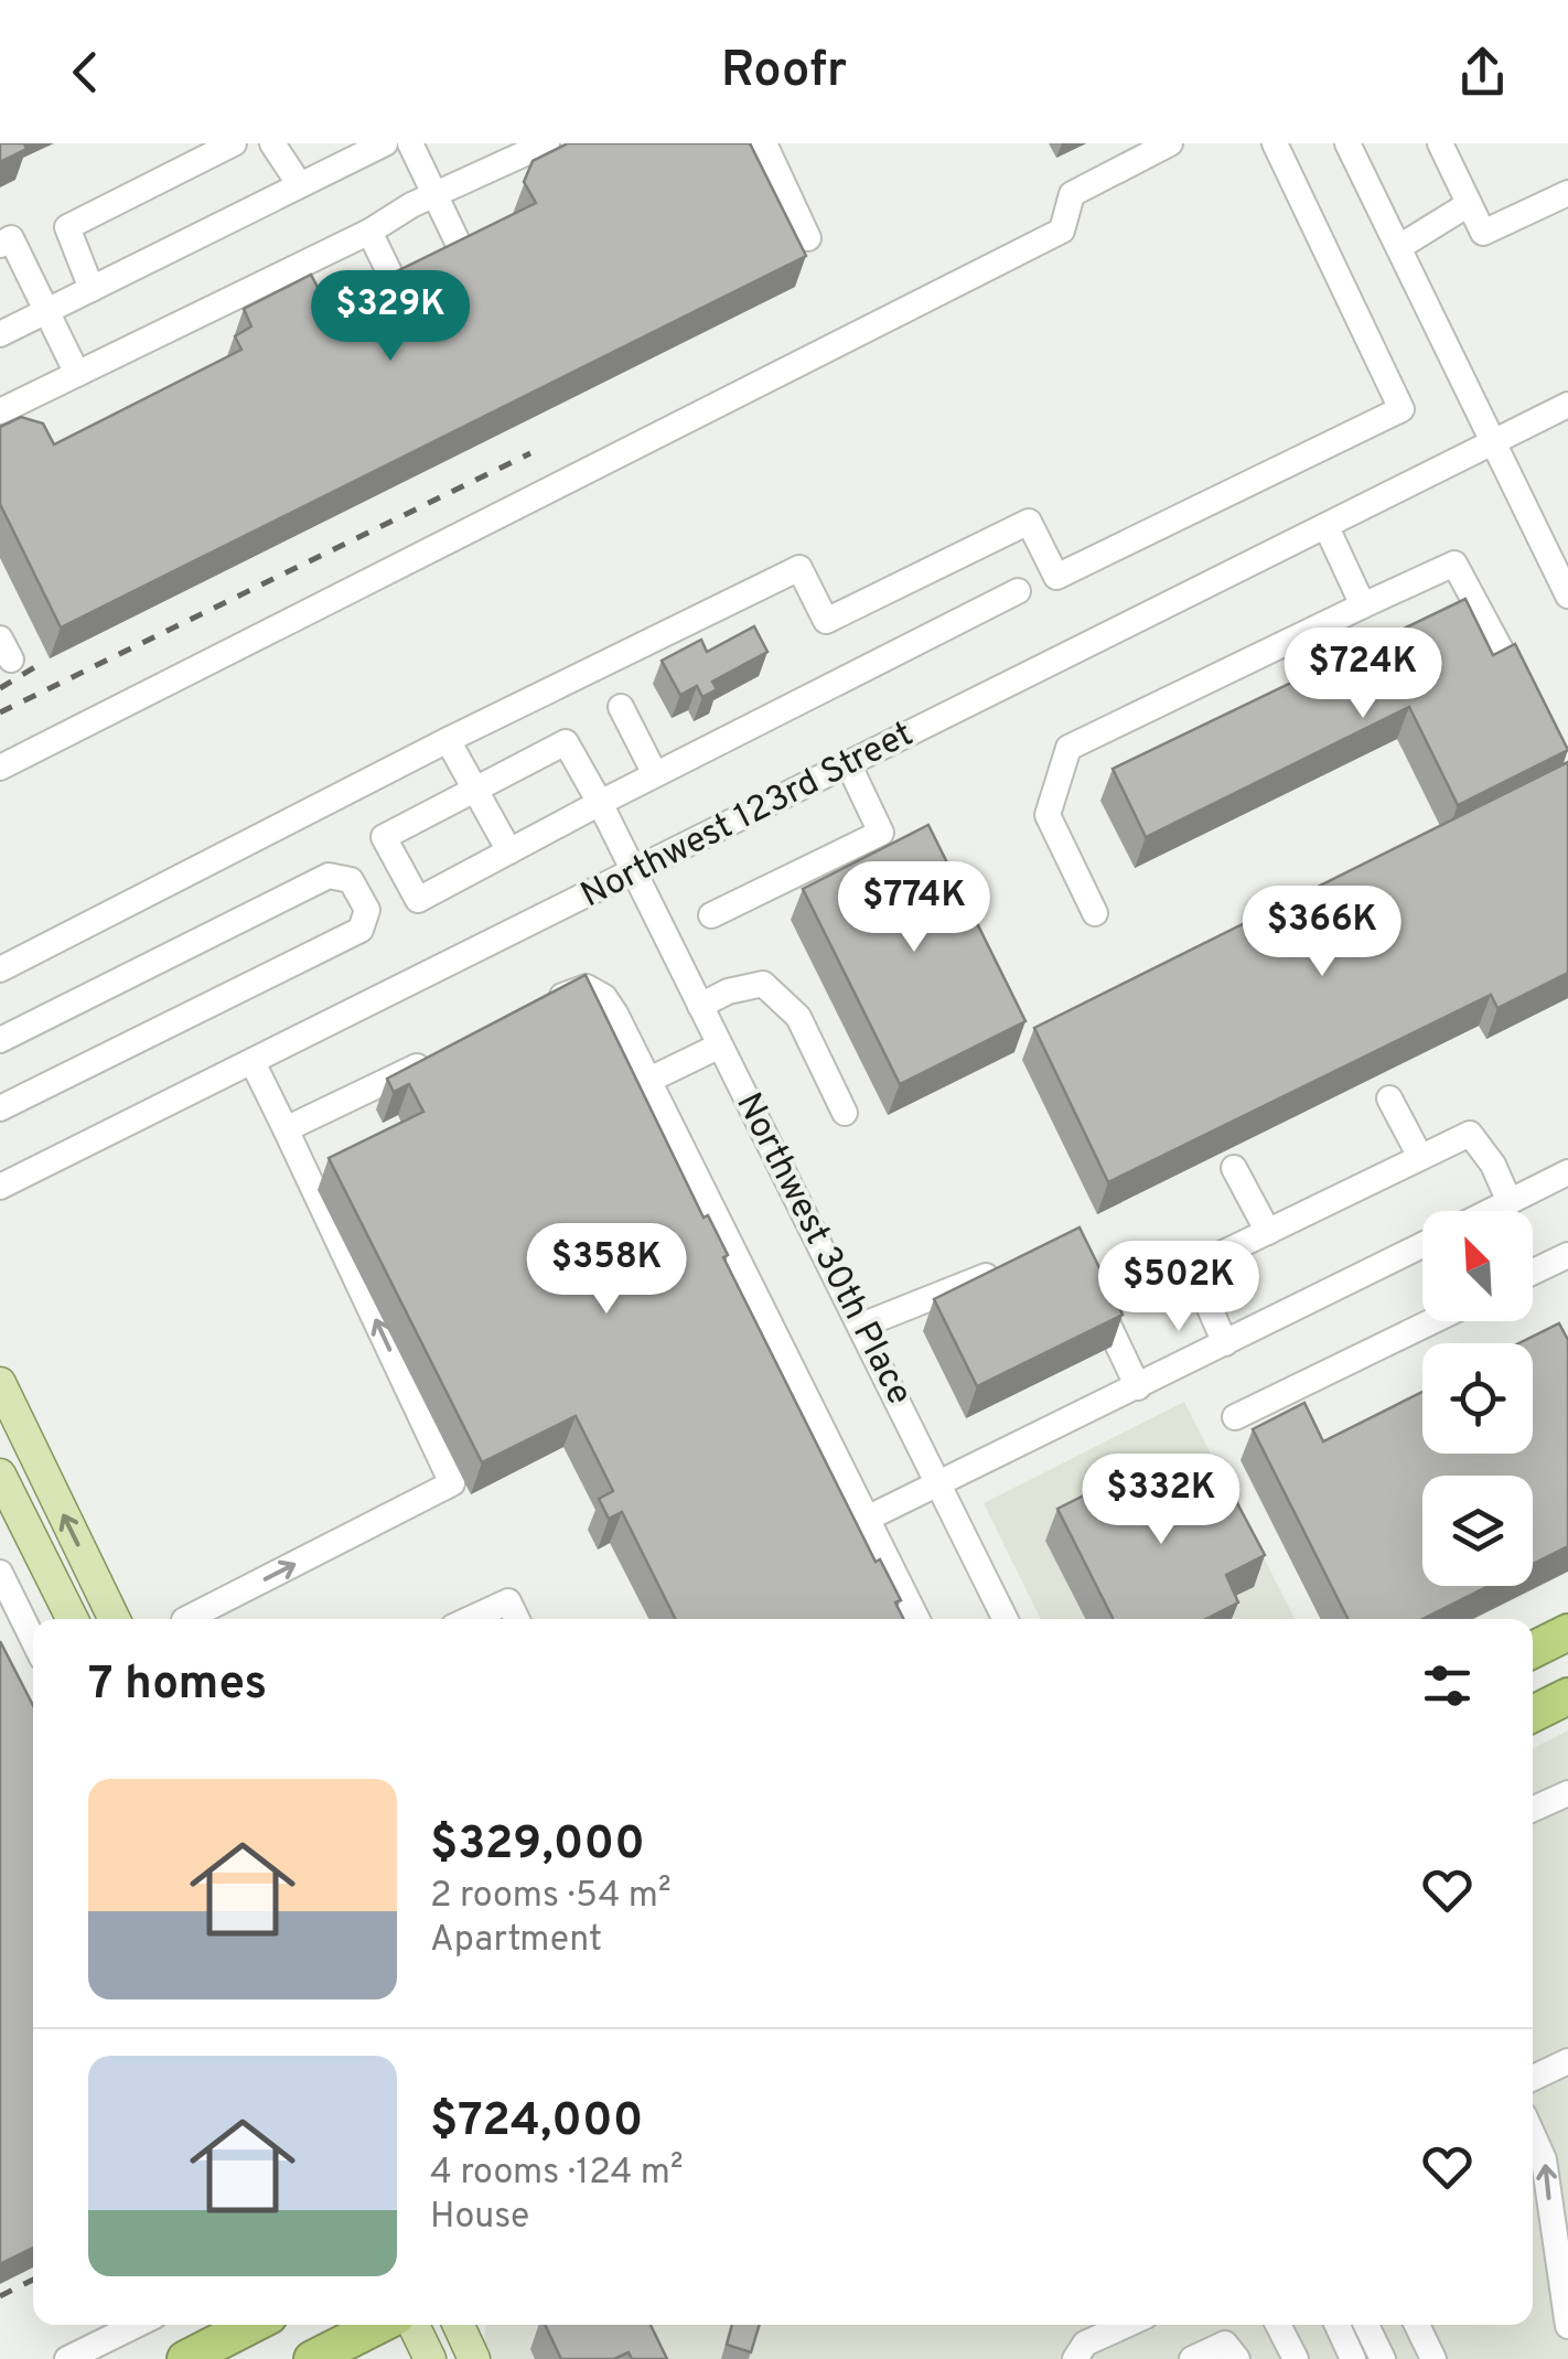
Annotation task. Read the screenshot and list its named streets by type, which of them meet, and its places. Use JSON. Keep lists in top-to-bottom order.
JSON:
{
  "streets": {
    "street": ["Northwest 123rd Street", "Northwest 30th Place"]
  },
  "crossings": [
    ["Northwest 123rd Street", "Northwest 30th Place"]
  ],
  "north": "top left",
  "page": {
    "header": "Roofr",
    "price": [
      "$329K",
      "$724K",
      "$774K",
      "$366K",
      "$358K",
      "$502K",
      "$332K"
    ],
    "heading": "7 homes",
    "list": [
      {
        "name": "$329,000",
        "note": "2 rooms · 54 m² · Apartment"
      },
      {
        "name": "$724,000",
        "note": "4 rooms · 124 m² · House"
      }
    ]
  }
}
